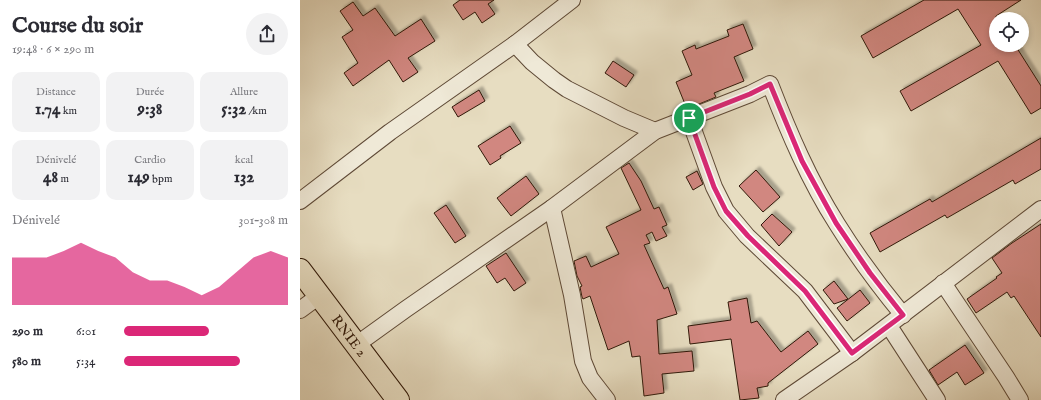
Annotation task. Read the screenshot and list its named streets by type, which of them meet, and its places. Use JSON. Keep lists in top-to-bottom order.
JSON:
{
  "streets": {
    "main road": ["RNIE 2"]
  },
  "page": {
    "heading": ["Course du soir", "19:48 · 6 × 290 m"],
    "stats": [
      ["Distance", "1.74 km"],
      ["Durée", "9:38"],
      ["Allure", "5:32 /km"],
      ["Dénivelé", "48 m"],
      ["Cardio", "149 bpm"],
      ["kcal", "132"]
    ],
    "chart": ["Dénivelé", "301–308 m"],
    "list": [
      {
        "name": "290 m",
        "note": "6:01"
      },
      {
        "name": "580 m",
        "note": "5:34"
      }
    ]
  }
}
